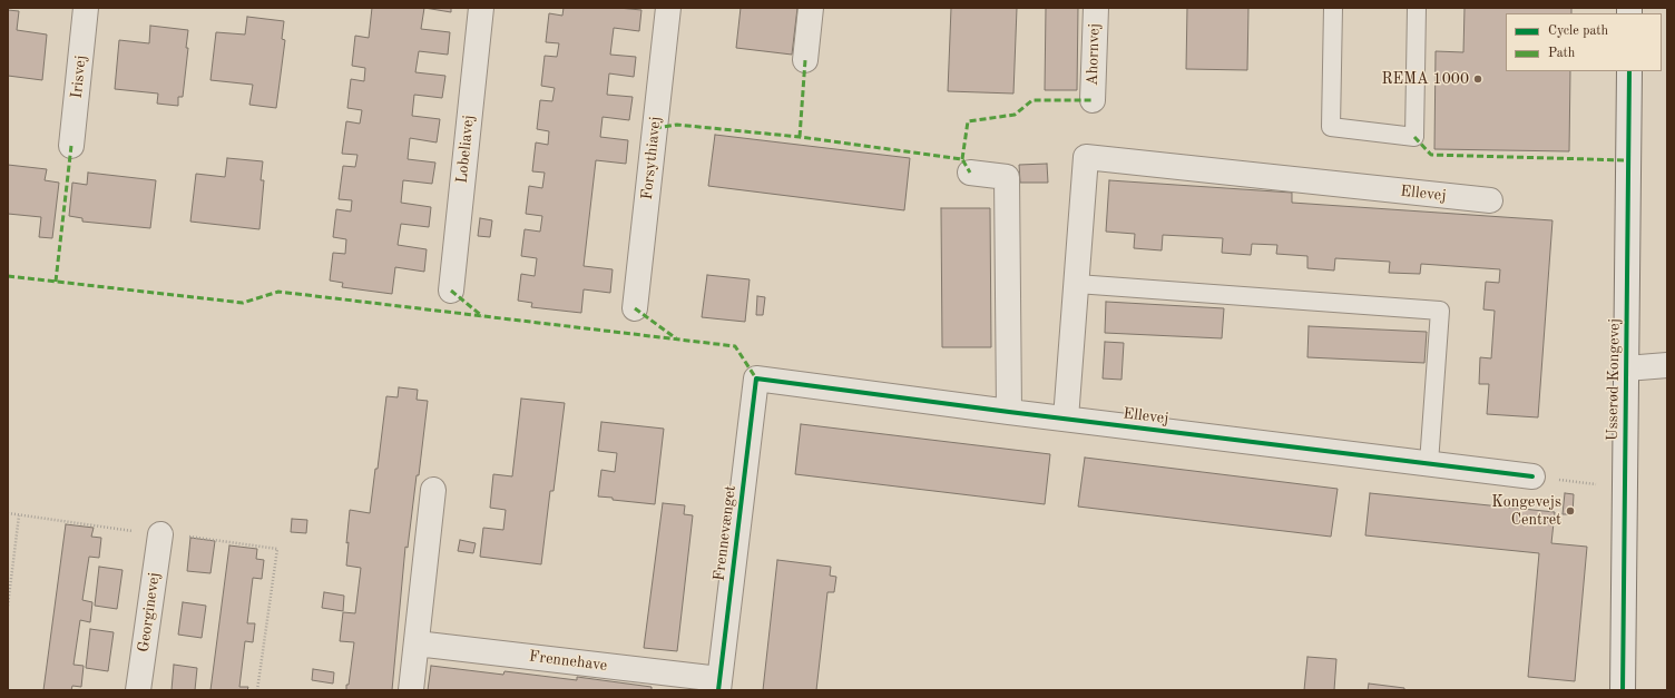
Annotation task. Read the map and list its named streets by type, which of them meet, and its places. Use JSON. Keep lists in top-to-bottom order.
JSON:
{
  "streets": {
    "street": [
      "Ahornvej",
      "Irisvej",
      "Lobeliavej",
      "Forsythiavej",
      "Ellevej",
      "Usserød Kongevej",
      "Frennevænget",
      "Georginevej",
      "Frennehave"
    ]
  },
  "crossings": [
    ["Ellevej", "Frennevænget"],
    ["Frennevænget", "Frennehave"]
  ],
  "places": ["REMA 1000", "Kongevejs Centret"],
  "legend": ["Cycle path", "Path"]
}
